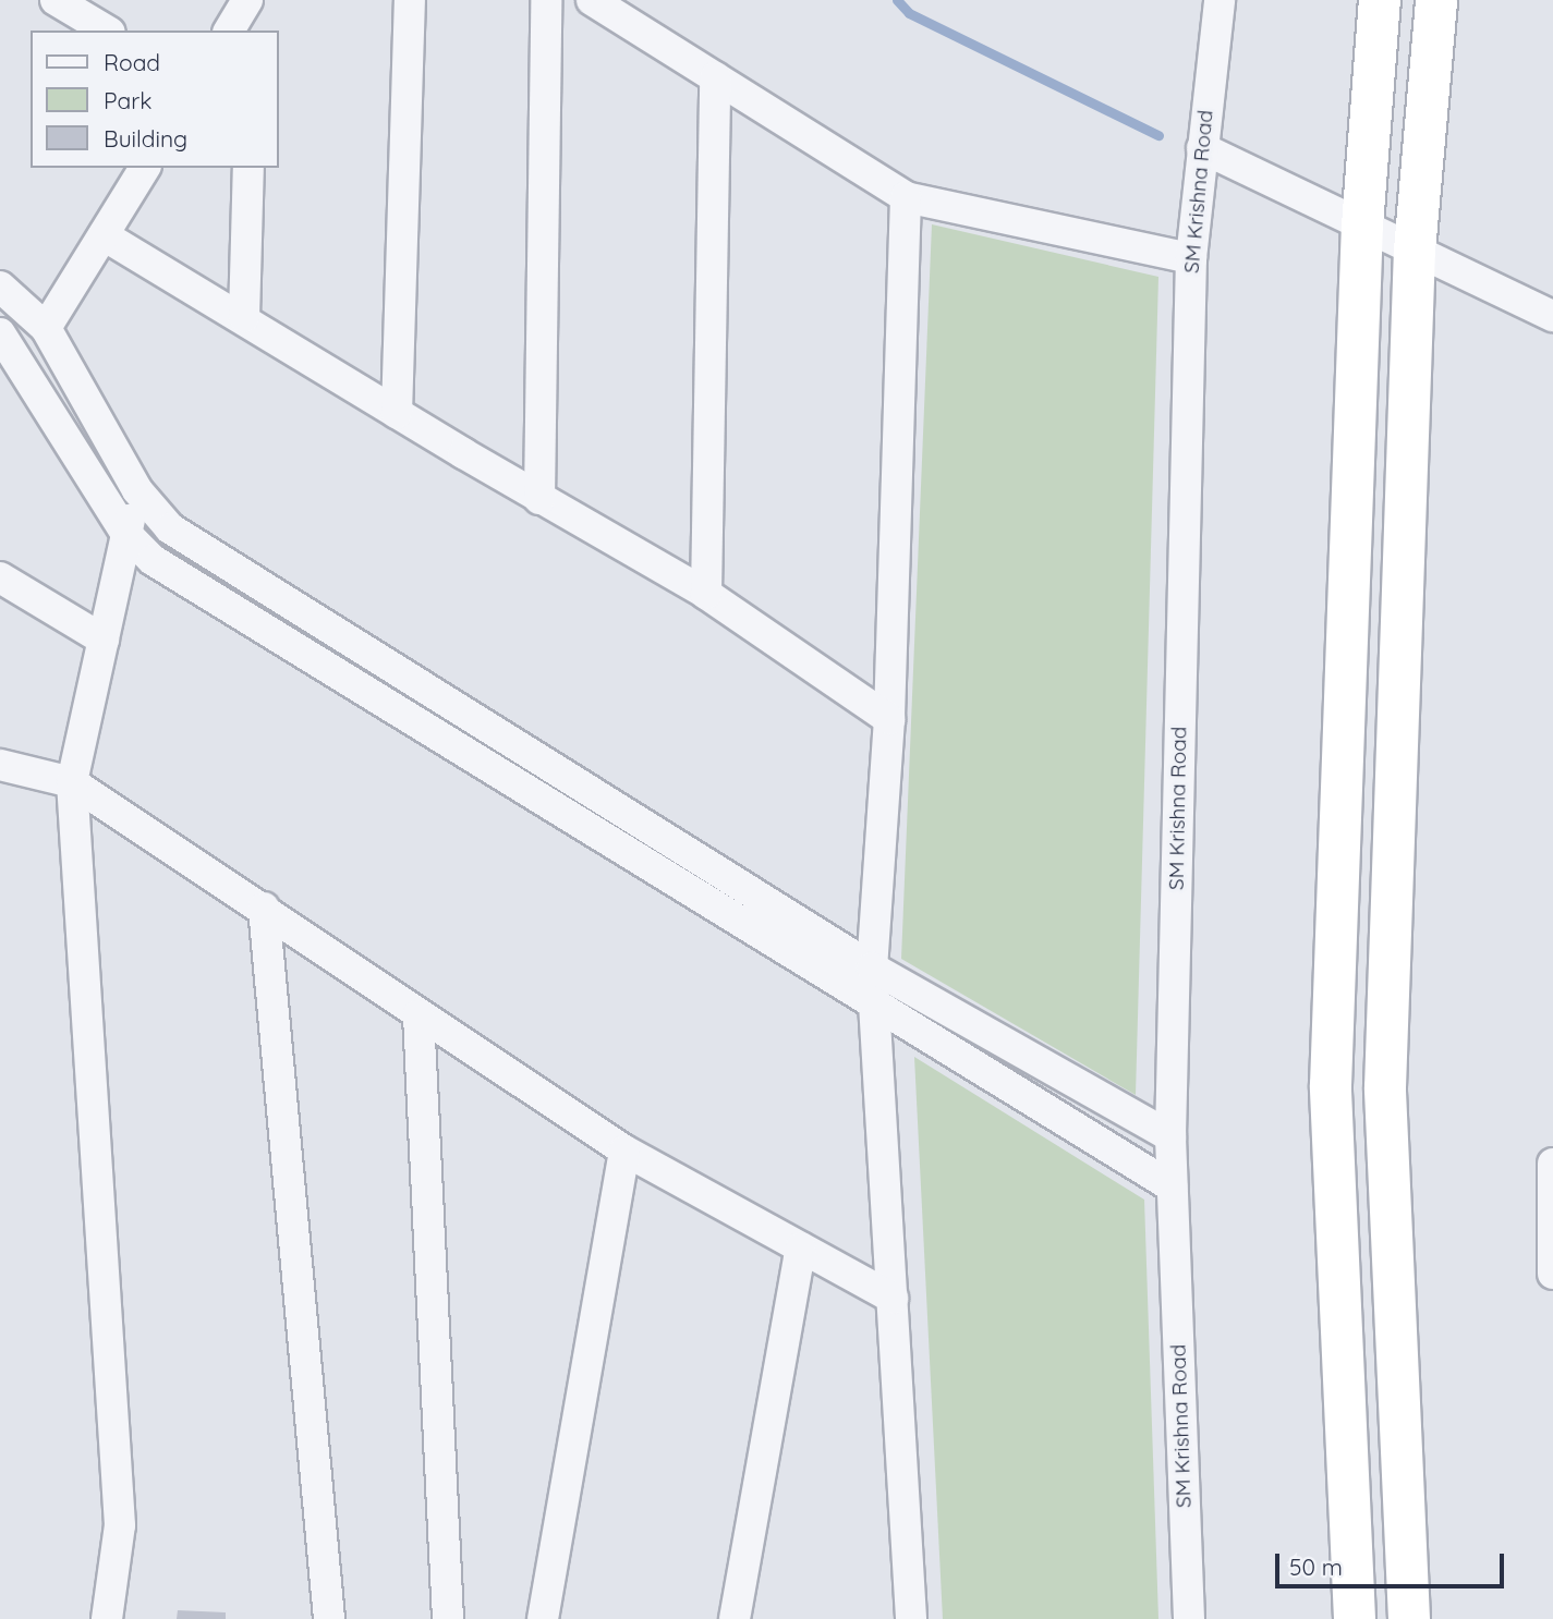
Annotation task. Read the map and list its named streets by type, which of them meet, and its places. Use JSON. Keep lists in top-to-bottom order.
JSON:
{
  "streets": {
    "street": ["SM Krishna Road"]
  },
  "legend": ["Road", "Park", "Building"],
  "scale_bar": "50 m"
}
